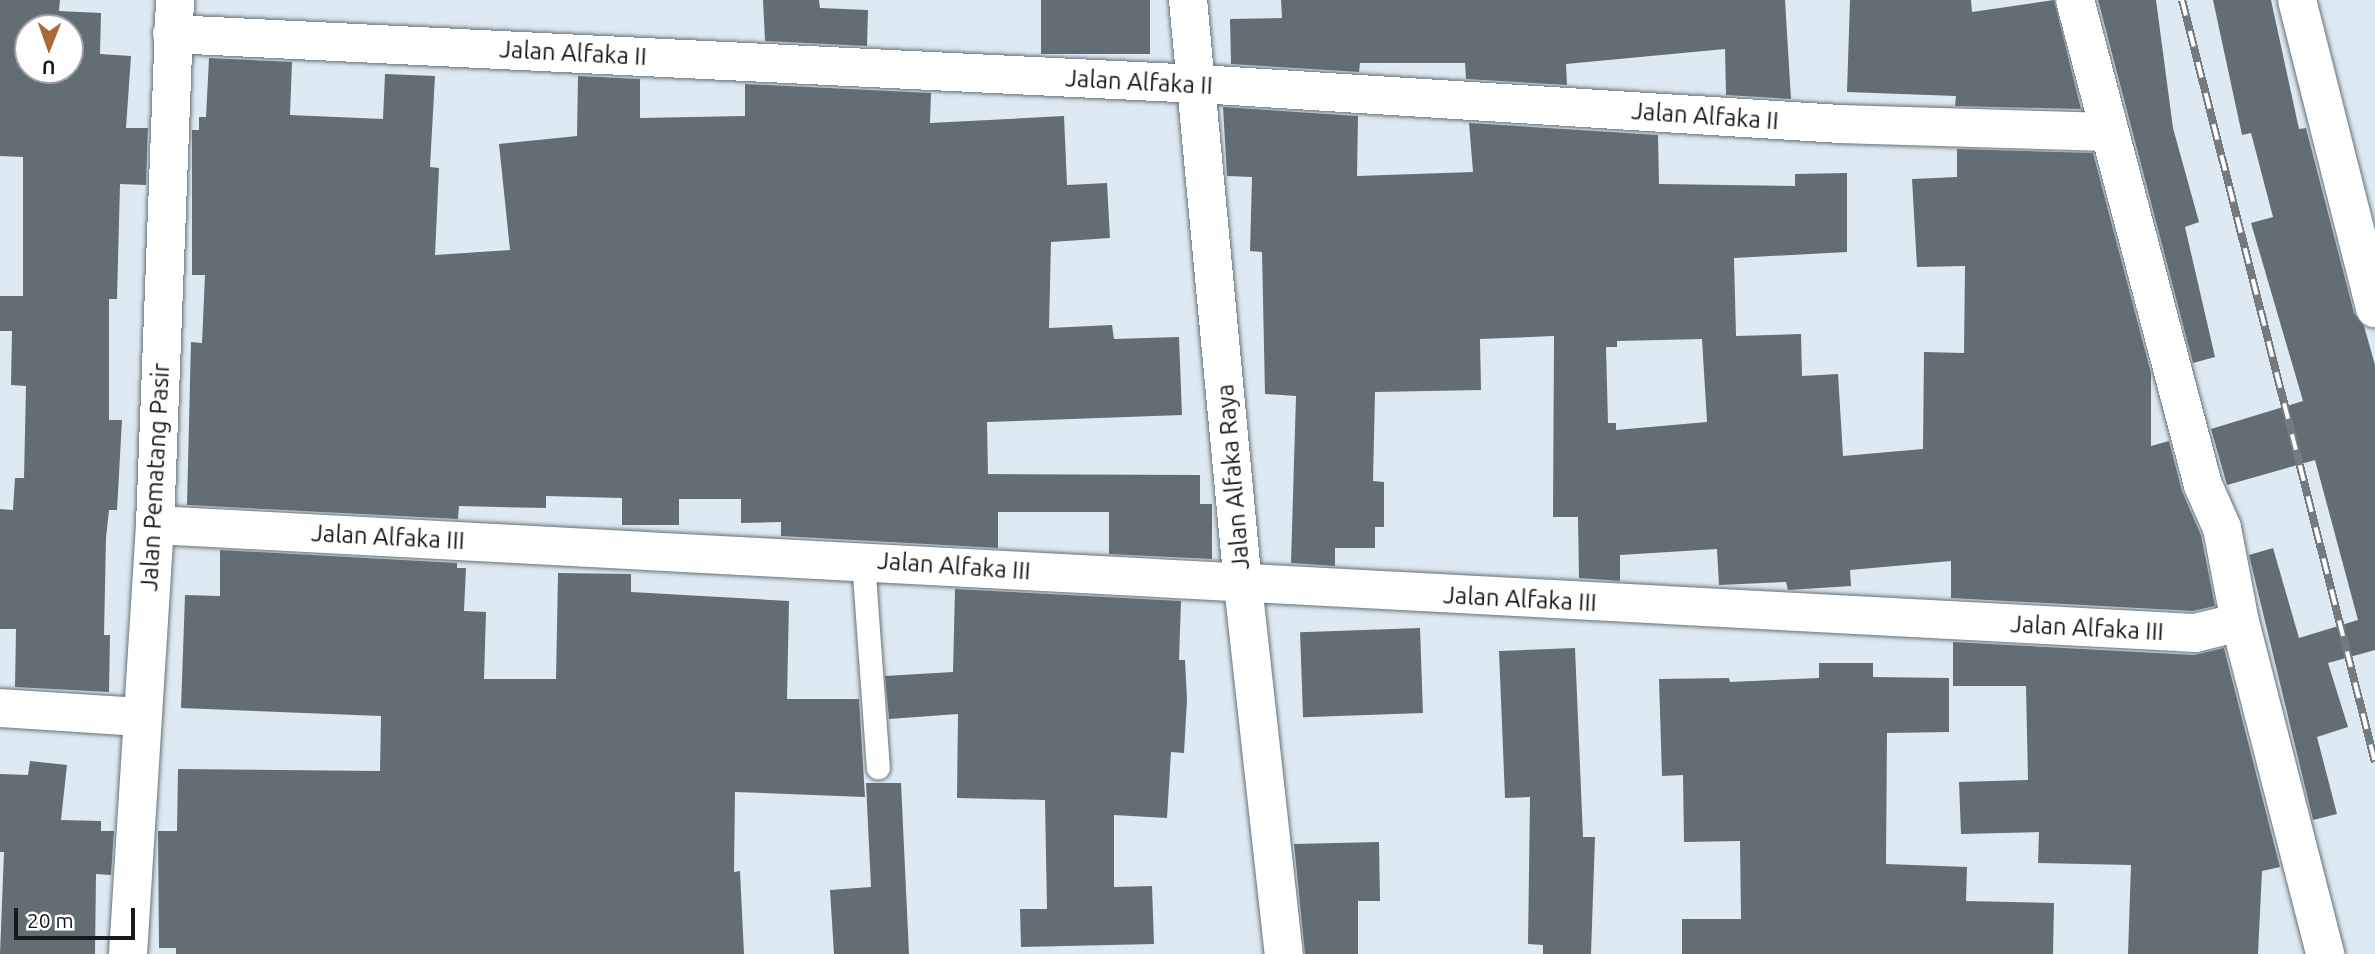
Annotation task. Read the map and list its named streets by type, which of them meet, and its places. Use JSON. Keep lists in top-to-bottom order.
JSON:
{
  "streets": {
    "street": [
      "Jalan Alfaka II",
      "Jalan Pematang Pasir",
      "Jalan Alfaka Raya",
      "Jalan Alfaka III"
    ]
  },
  "crossings": [
    ["Jalan Alfaka II", "Jalan Pematang Pasir"],
    ["Jalan Alfaka II", "Jalan Alfaka Raya"],
    ["Jalan Pematang Pasir", "Jalan Alfaka III"],
    ["Jalan Alfaka Raya", "Jalan Alfaka III"]
  ],
  "scale_bar": "20 m",
  "north": "bottom"
}
